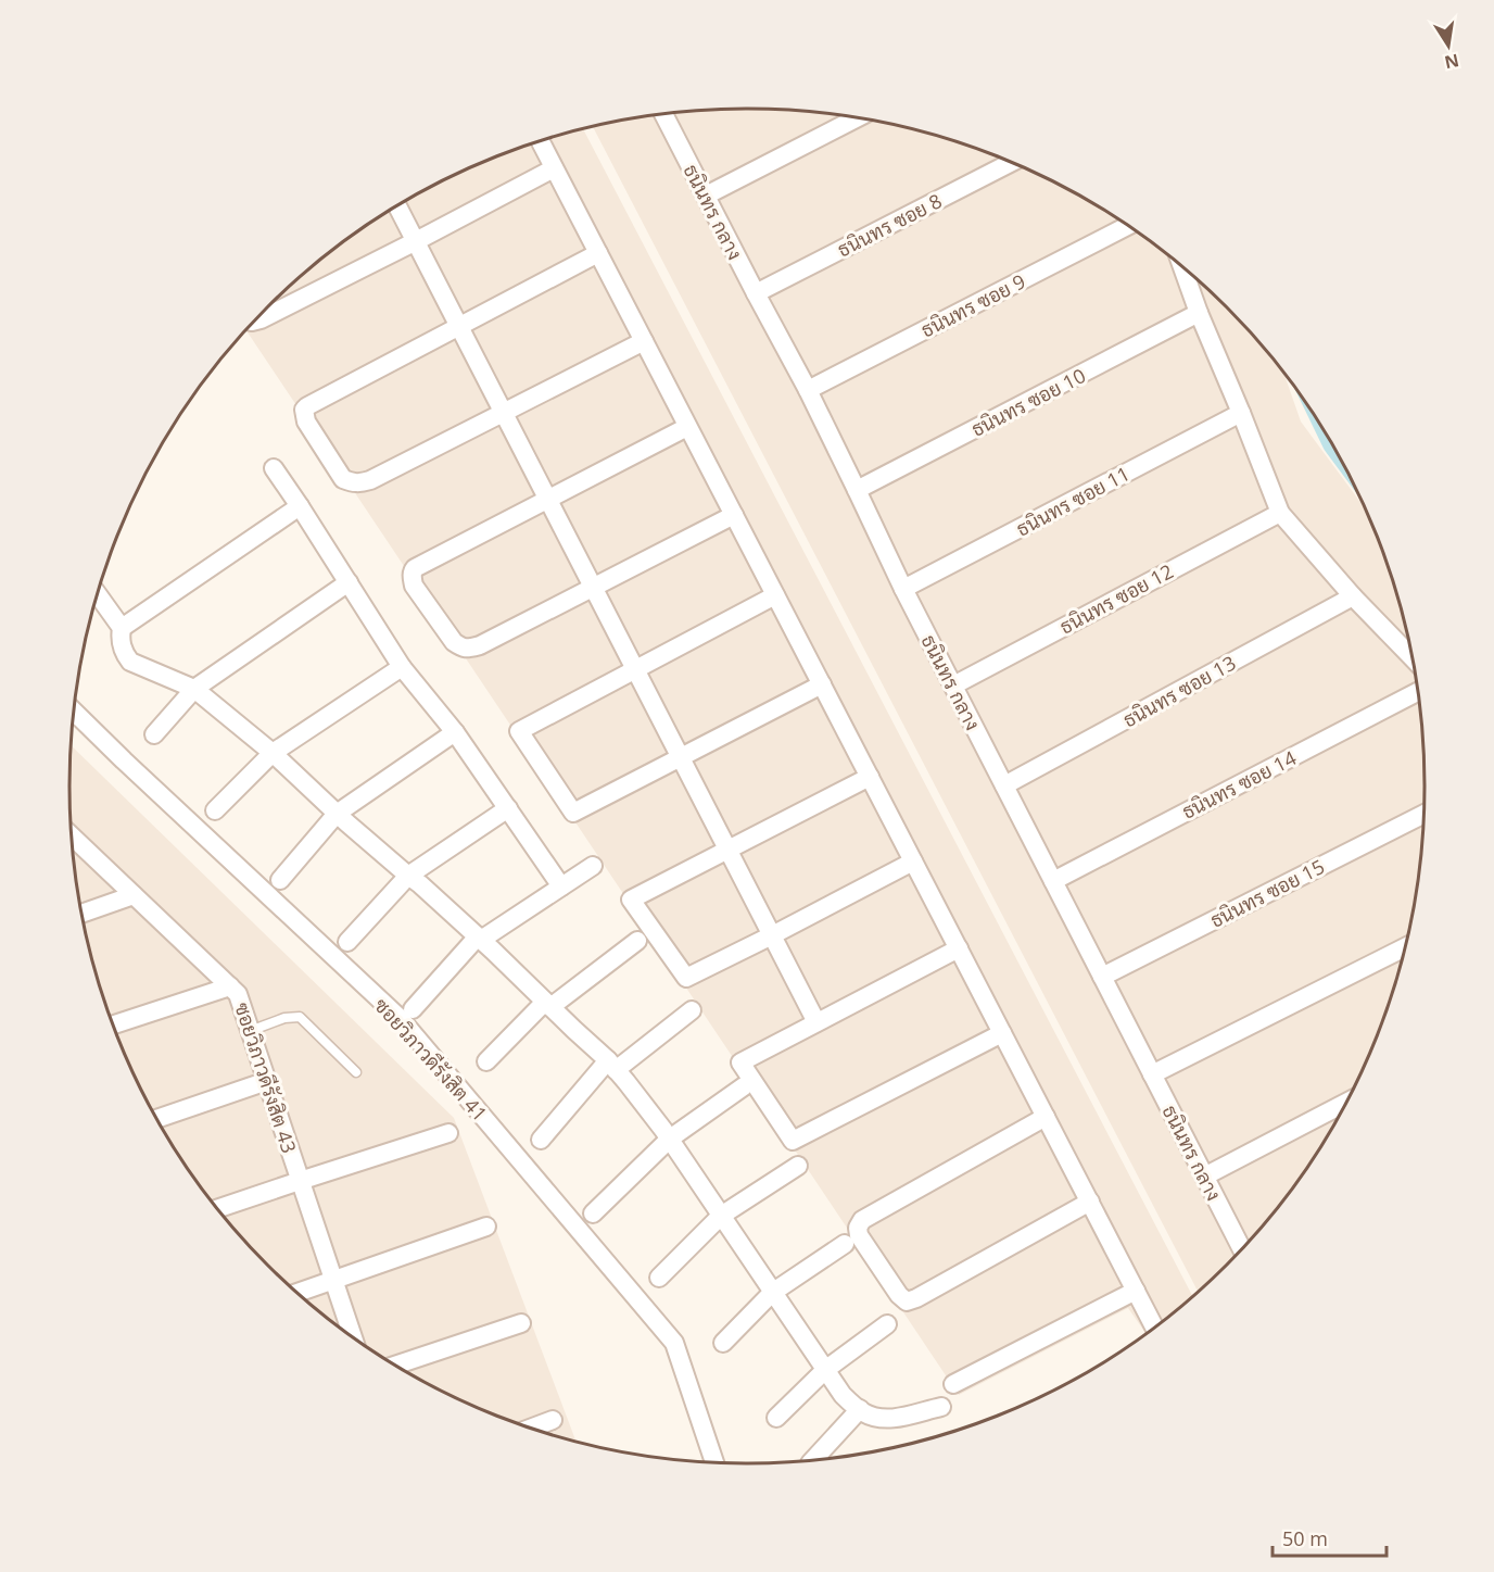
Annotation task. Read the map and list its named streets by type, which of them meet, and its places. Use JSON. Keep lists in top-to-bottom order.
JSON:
{
  "streets": {
    "street": [
      "ธนินทร กลาง",
      "ธนินทร ซอย 8",
      "ธนินทร ซอย 9",
      "ธนินทร ซอย 10",
      "ธนินทร ซอย 11",
      "ธนินทร ซอย 12",
      "ธนินทร ซอย 13",
      "ธนินทร ซอย 14",
      "ธนินทร ซอย 15",
      "ซอยวิภาวดีรังสิต 41",
      "ซอยวิภาวดีรังสิต 43"
    ]
  },
  "crossings": [
    ["ธนินทร กลาง", "ธนินทร ซอย 8"],
    ["ธนินทร กลาง", "ธนินทร ซอย 9"],
    ["ธนินทร กลาง", "ธนินทร ซอย 10"],
    ["ธนินทร กลาง", "ธนินทร ซอย 11"],
    ["ธนินทร กลาง", "ธนินทร ซอย 12"],
    ["ธนินทร กลาง", "ธนินทร ซอย 13"],
    ["ธนินทร กลาง", "ธนินทร ซอย 14"],
    ["ธนินทร กลาง", "ธนินทร ซอย 15"]
  ],
  "scale_bar": "50 m",
  "north": "bottom"
}
